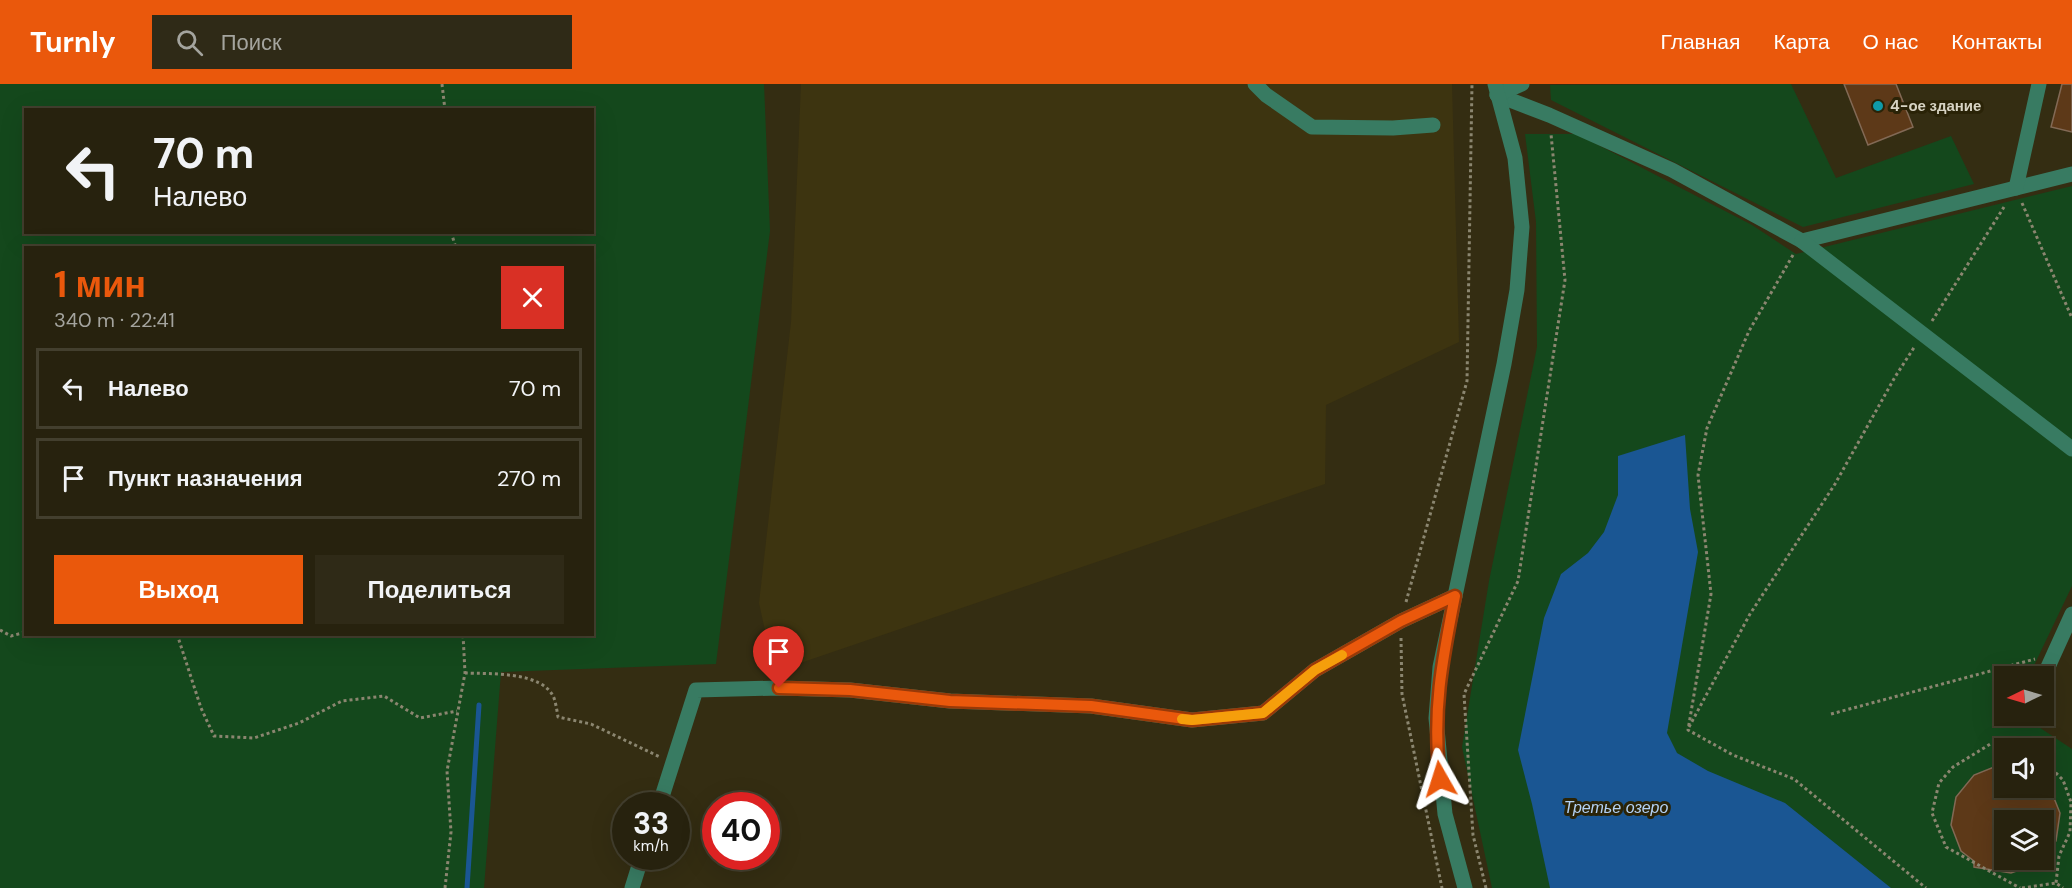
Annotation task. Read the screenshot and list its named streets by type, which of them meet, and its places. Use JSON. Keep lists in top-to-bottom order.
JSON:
{
  "water": ["Третье озеро"],
  "places": ["4-ое здание"],
  "north": "left",
  "page": {
    "header": "Turnly",
    "search": "Поиск",
    "nav": [
      "Главная",
      "Карта",
      "О нас",
      "Контакты"
    ],
    "turn": ["70 m", "Налево"],
    "heading": ["1 мин", "340 m · 22:41"],
    "list": [
      {
        "name": "Налево",
        "value": "70 m"
      },
      {
        "name": "Пункт назначения",
        "value": "270 m"
      }
    ],
    "buttons": ["Выход", "Поделиться"],
    "speed": "33 km/h",
    "limit": "40"
  }
}
